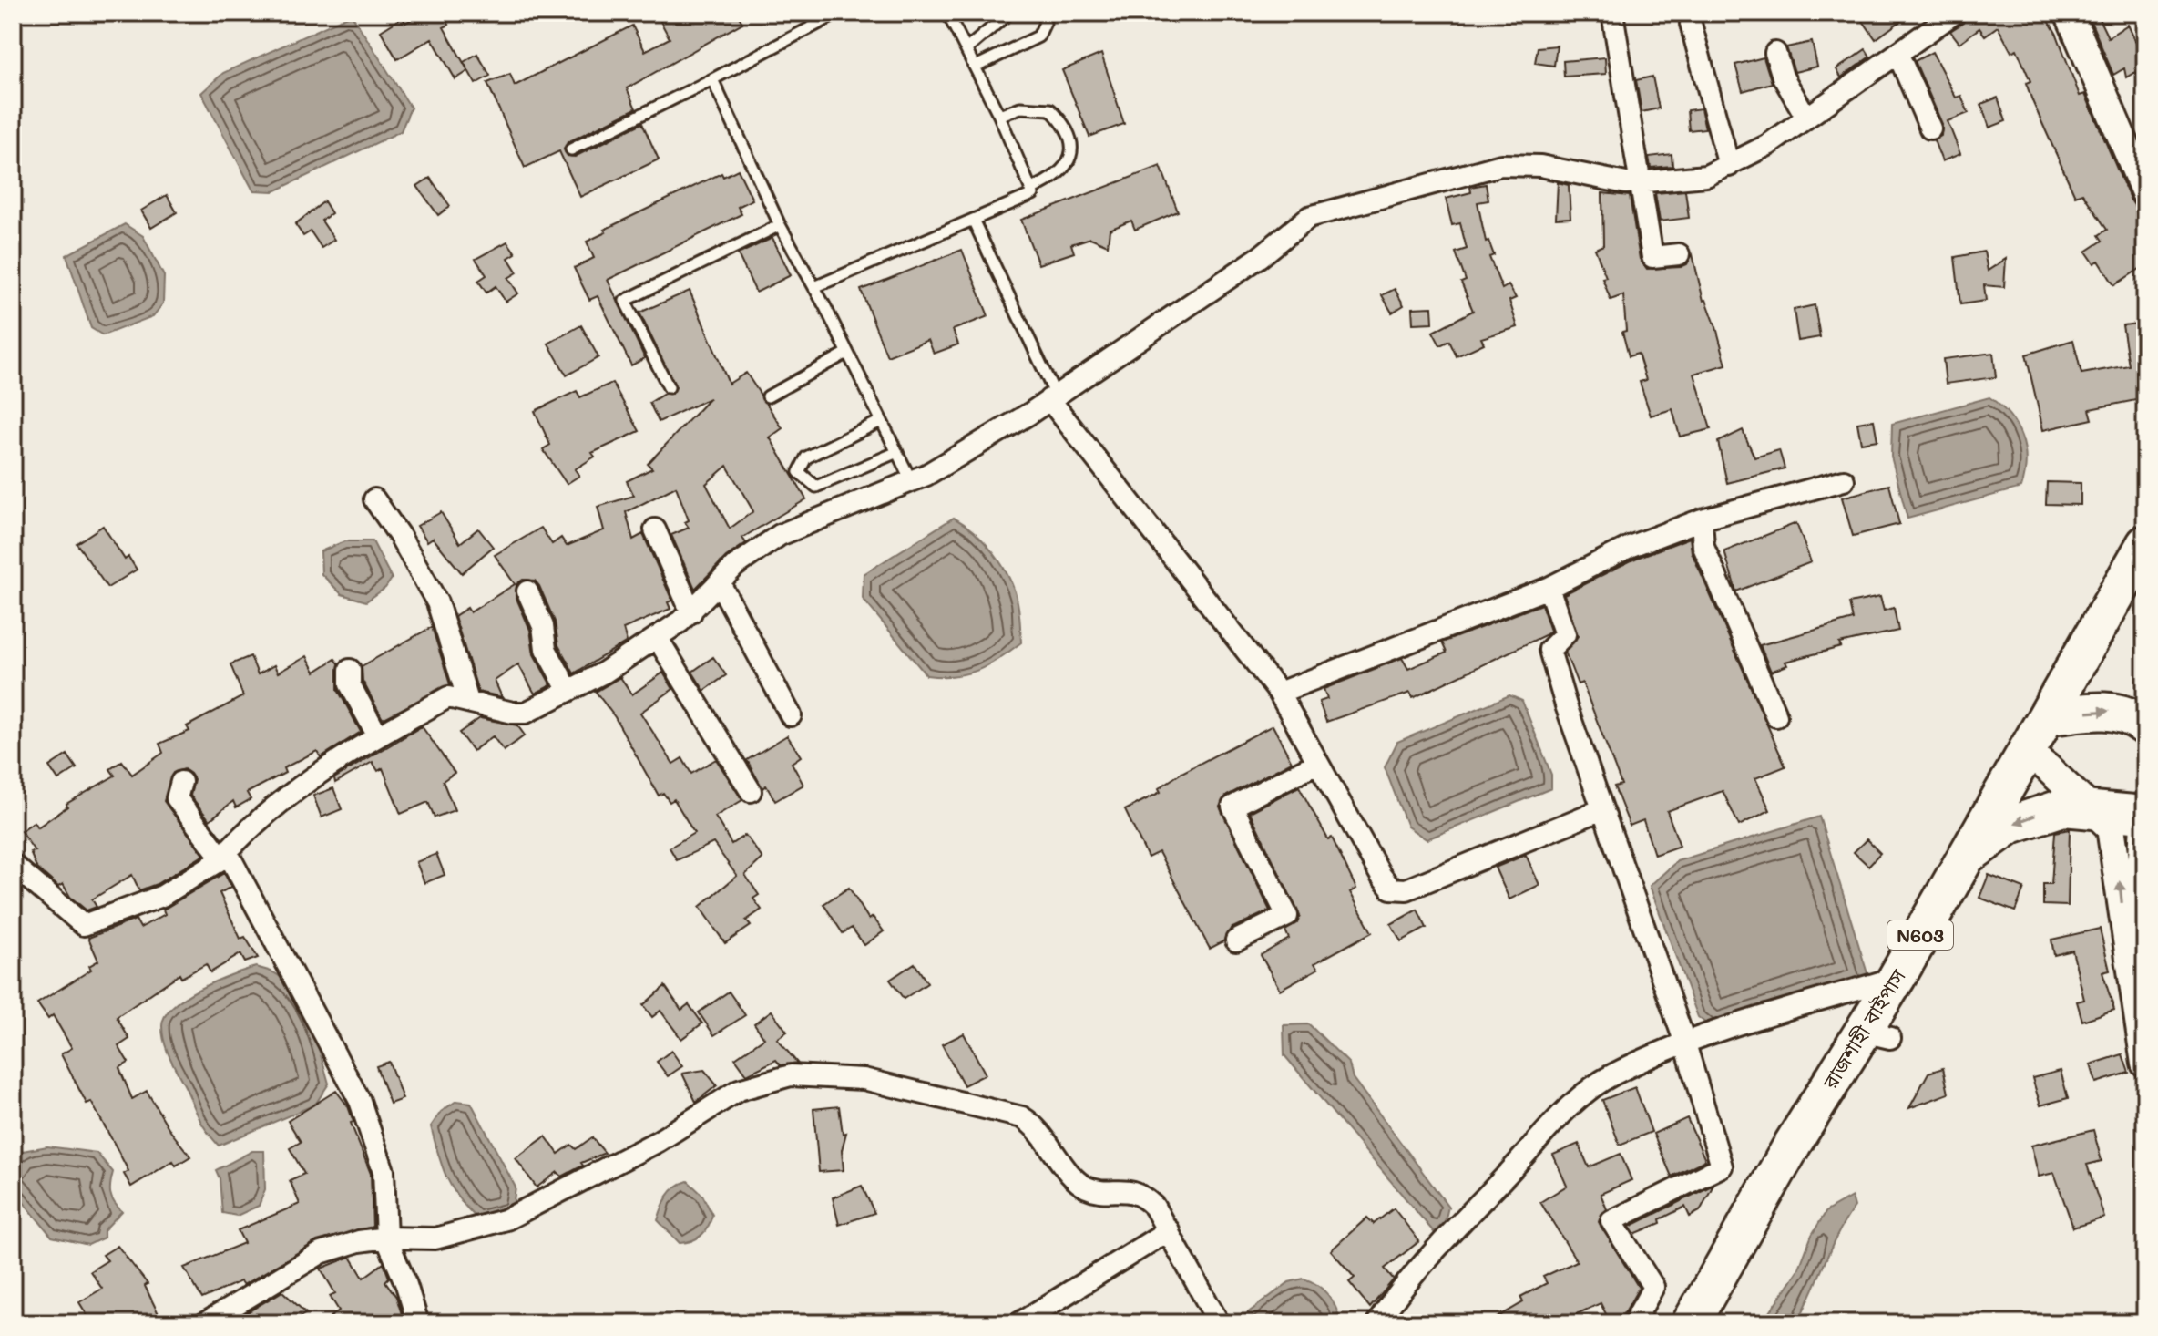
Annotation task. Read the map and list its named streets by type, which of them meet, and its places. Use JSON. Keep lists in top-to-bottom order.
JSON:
{
  "streets": {
    "highway": ["N603", "রাজশাহী বাইপাস"]
  }
}
